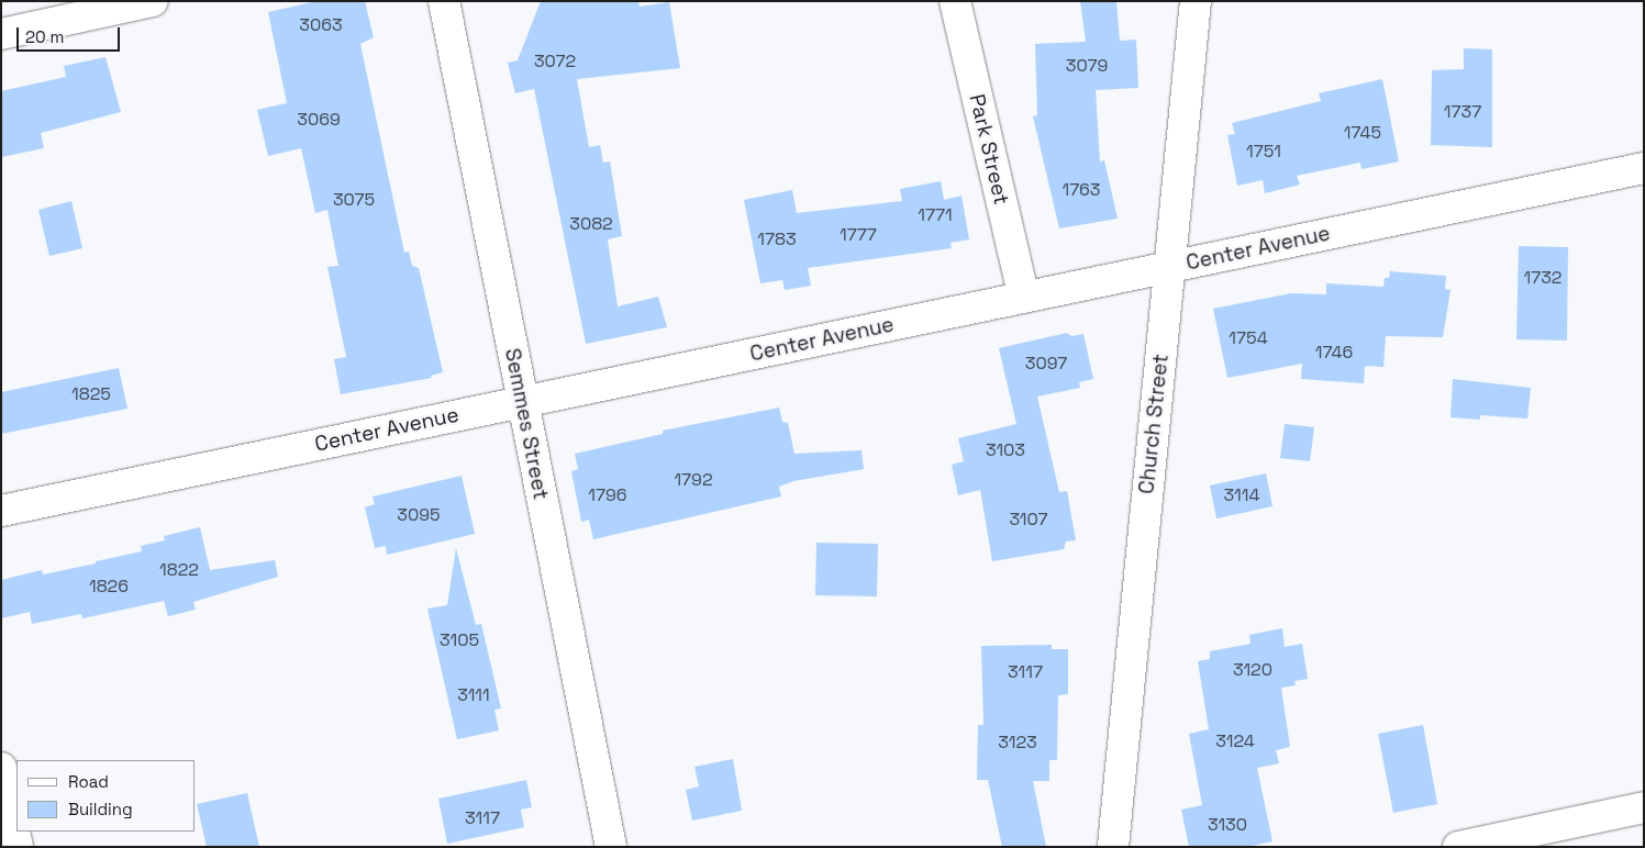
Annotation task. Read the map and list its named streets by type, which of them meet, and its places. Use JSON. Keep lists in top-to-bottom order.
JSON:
{
  "streets": {
    "street": [
      "Park Street",
      "Center Avenue",
      "Semmes Street",
      "Church Street"
    ]
  },
  "crossings": [
    ["Park Street", "Center Avenue"],
    ["Center Avenue", "Semmes Street"],
    ["Center Avenue", "Church Street"]
  ],
  "house_numbers": [
    "3063",
    "3072",
    "3079",
    "1737",
    "3069",
    "1745",
    "1751",
    "1763",
    "3075",
    "1771",
    "3082",
    "1777",
    "1783",
    "1732",
    "1754",
    "1746",
    "3097",
    "1825",
    "3103",
    "1792",
    "1796",
    "3114",
    "3095",
    "3107",
    "1822",
    "1826",
    "3105",
    "3120",
    "3117",
    "3111",
    "3124",
    "3123",
    "3117",
    "3130"
  ],
  "legend": ["Road", "Building"],
  "scale_bar": "20 m"
}
